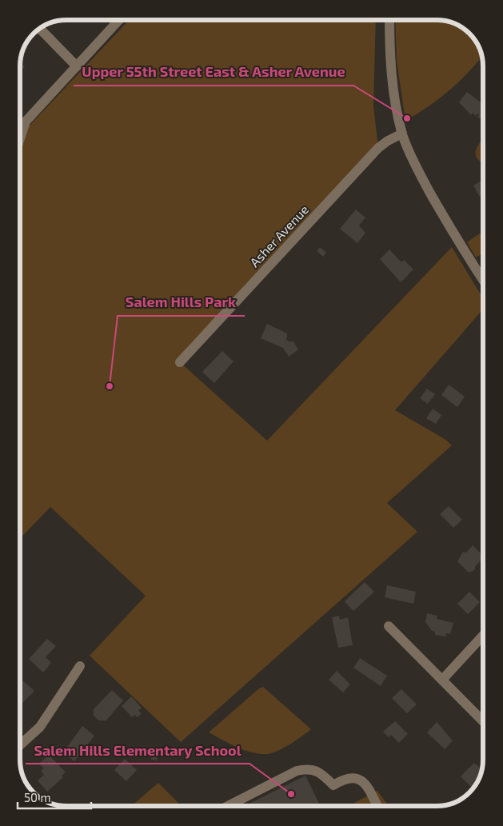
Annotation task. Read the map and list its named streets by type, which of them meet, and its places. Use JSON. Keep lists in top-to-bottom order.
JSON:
{
  "streets": {
    "street": ["Asher Avenue"]
  },
  "places": ["Upper 55th Street East & Asher Avenue", "Salem Hills Park", "Salem Hills Elementary School"],
  "scale_bar": "50 m"
}
